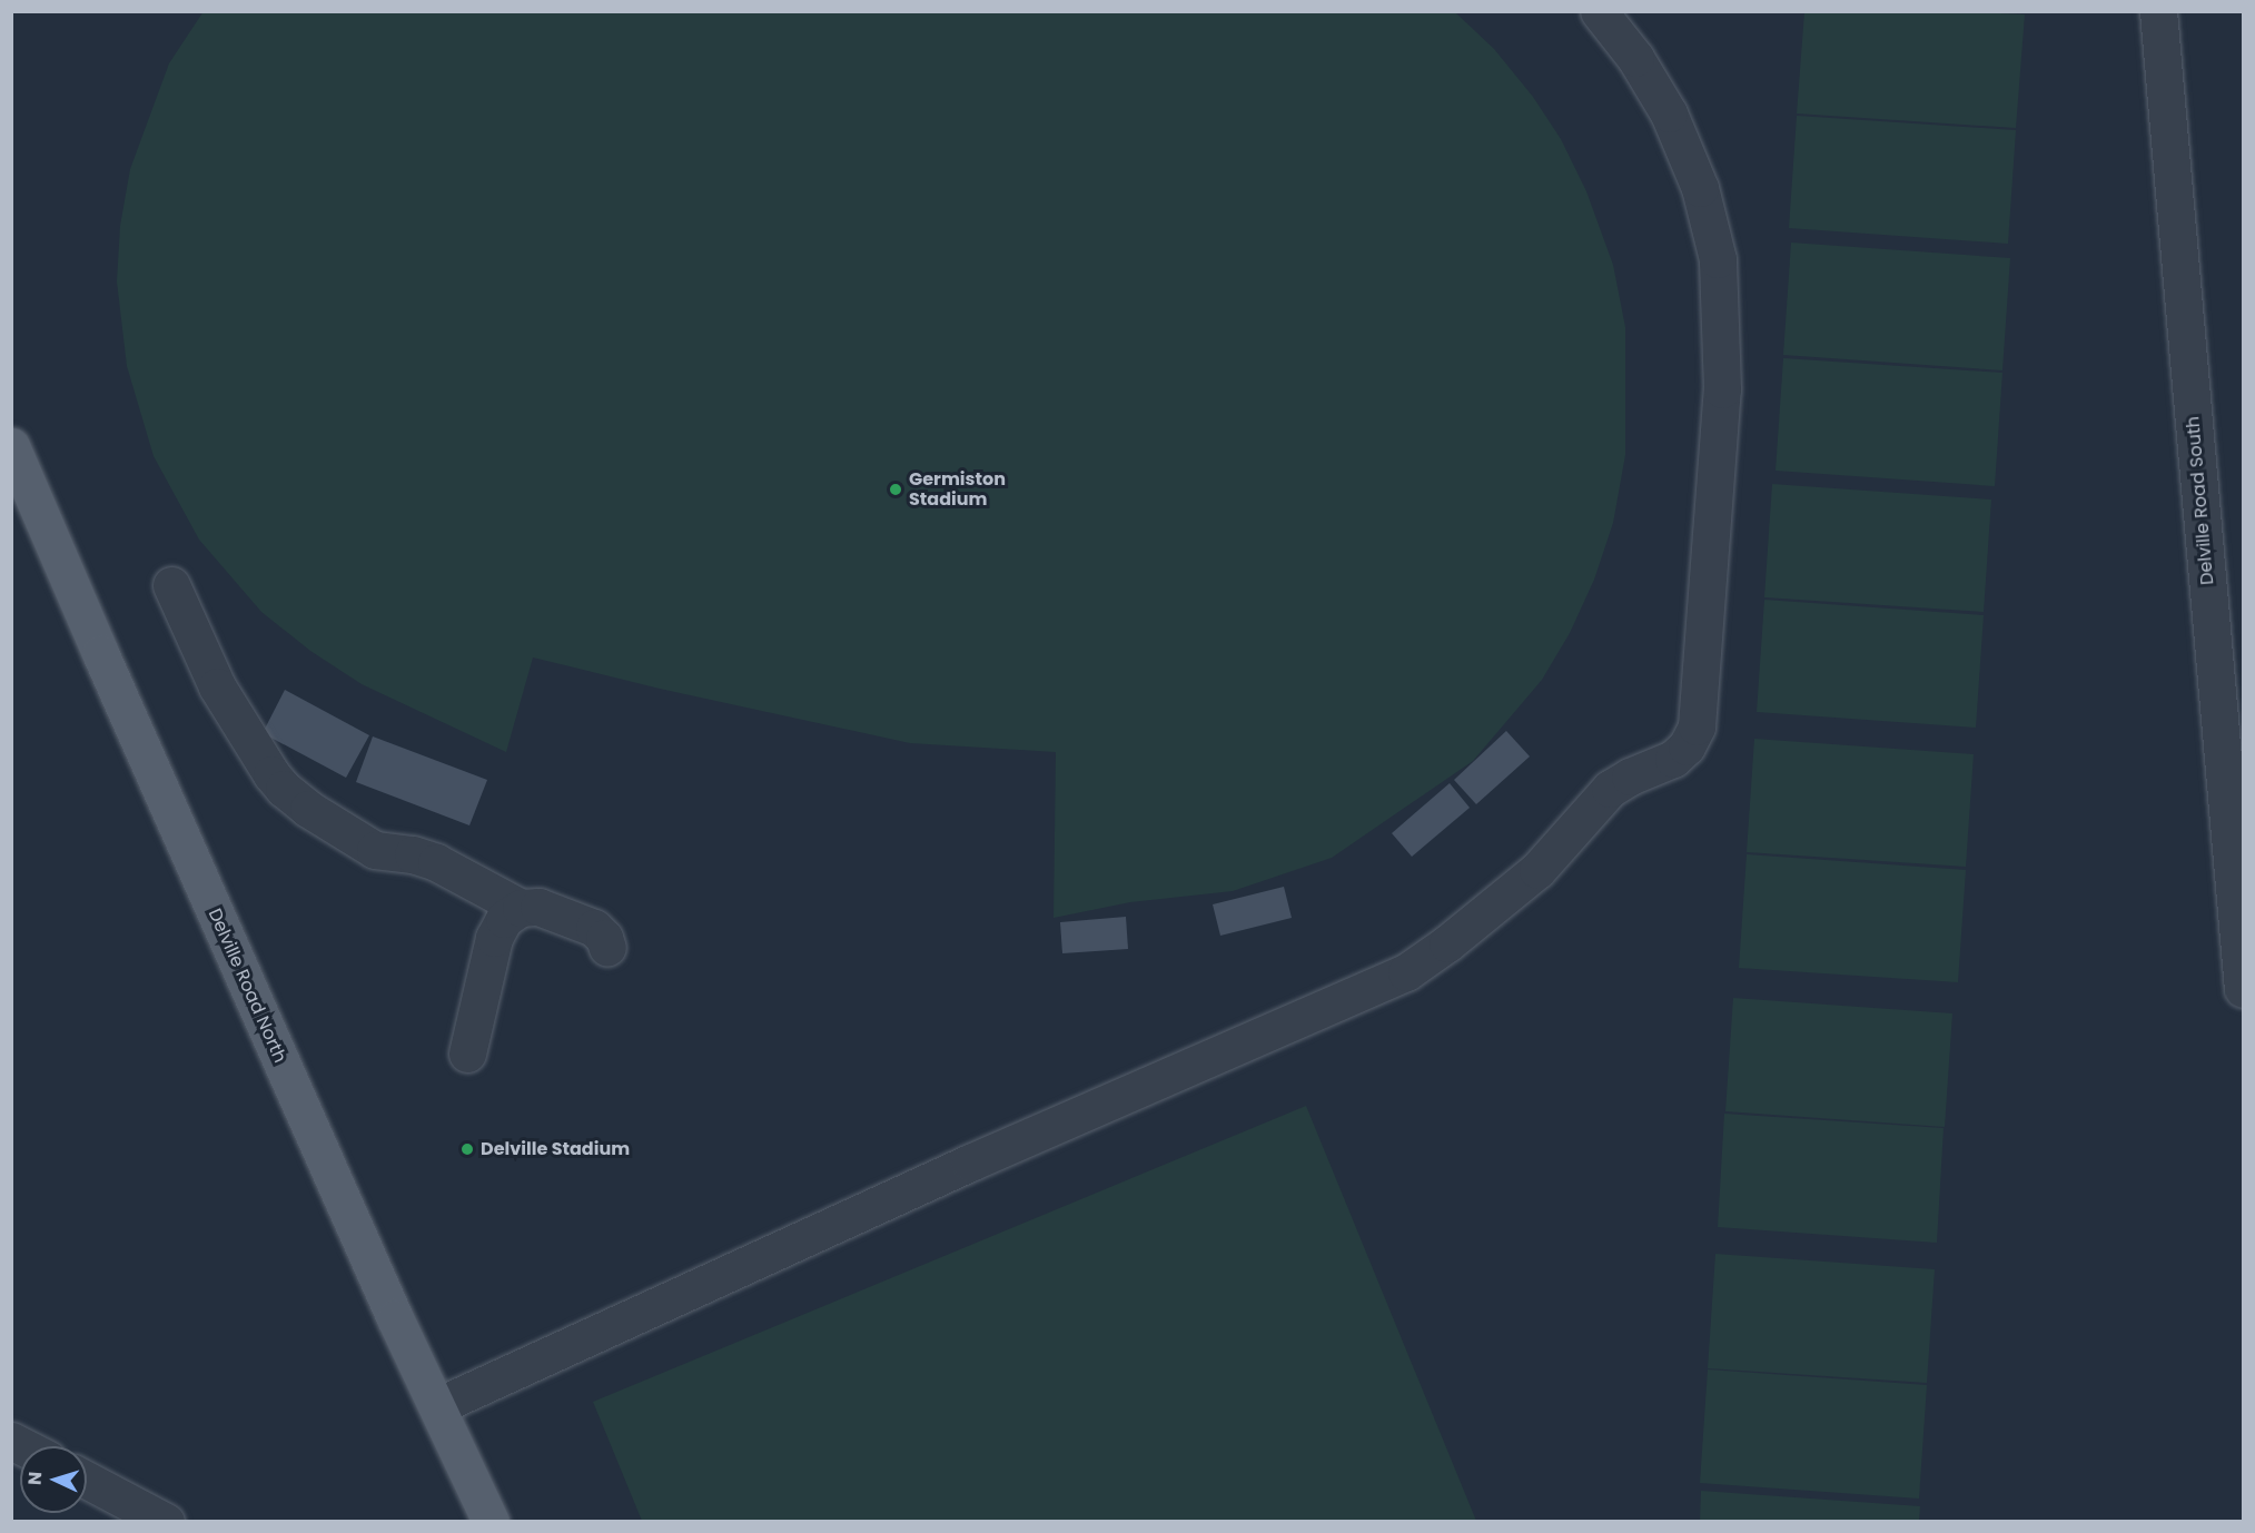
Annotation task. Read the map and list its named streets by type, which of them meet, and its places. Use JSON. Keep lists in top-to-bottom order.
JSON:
{
  "streets": {
    "main road": ["Delville Road North"],
    "street": ["Delville Road South"]
  },
  "places": ["Germiston Stadium", "Delville Stadium"],
  "north": "left"
}
